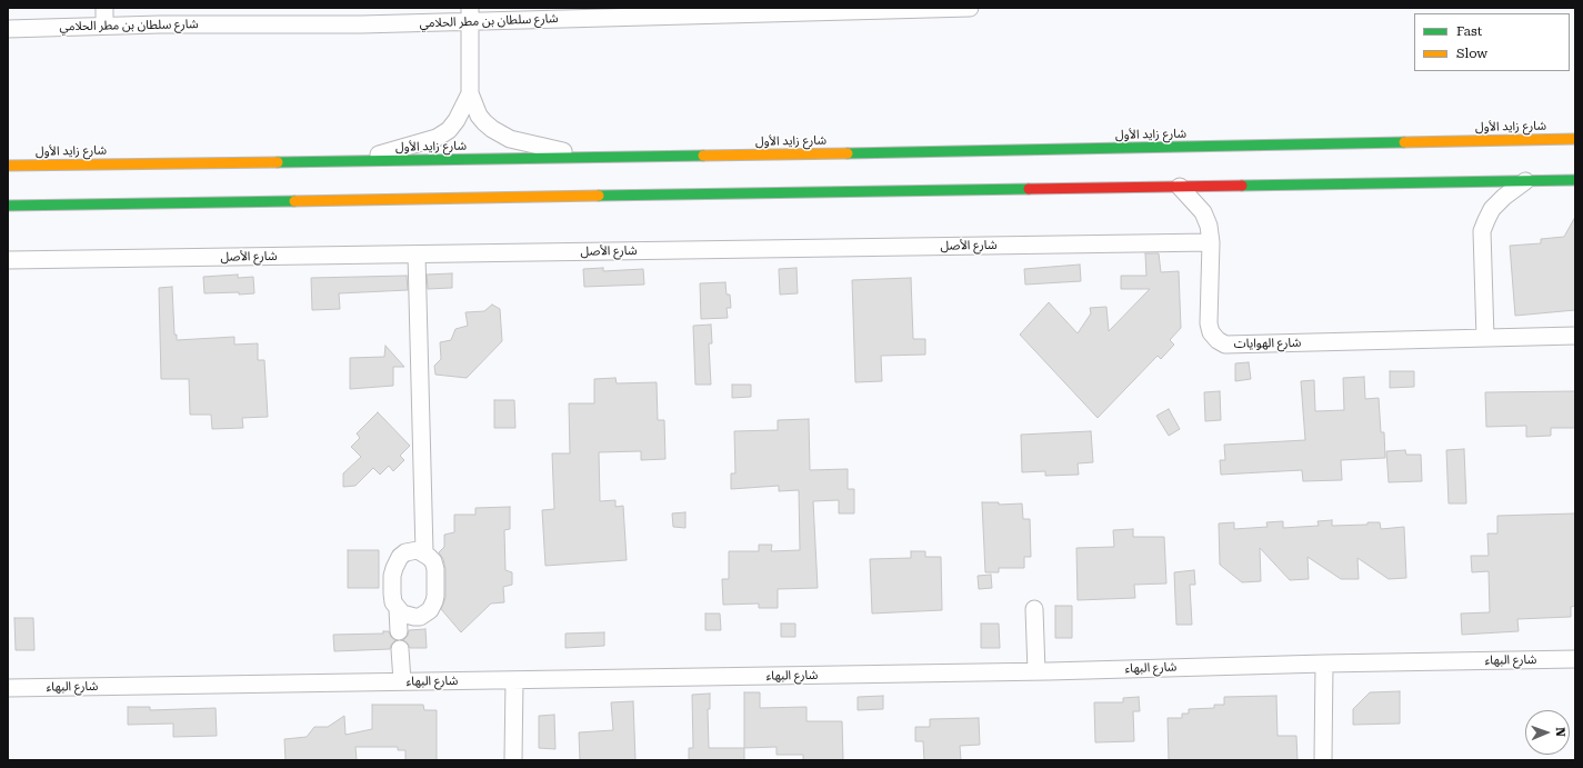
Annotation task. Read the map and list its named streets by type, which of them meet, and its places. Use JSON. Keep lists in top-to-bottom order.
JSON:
{
  "streets": {
    "main road": ["شارع زايد الأول"],
    "street": [
      "شارع سلطان بن مطر الحلامي",
      "شارع الأصل",
      "شارع الهوايات",
      "شارع البهاء"
    ]
  },
  "crossings": [
    ["شارع الأصل", "شارع الهوايات"]
  ],
  "legend": ["Fast", "Slow"],
  "north": "right"
}
